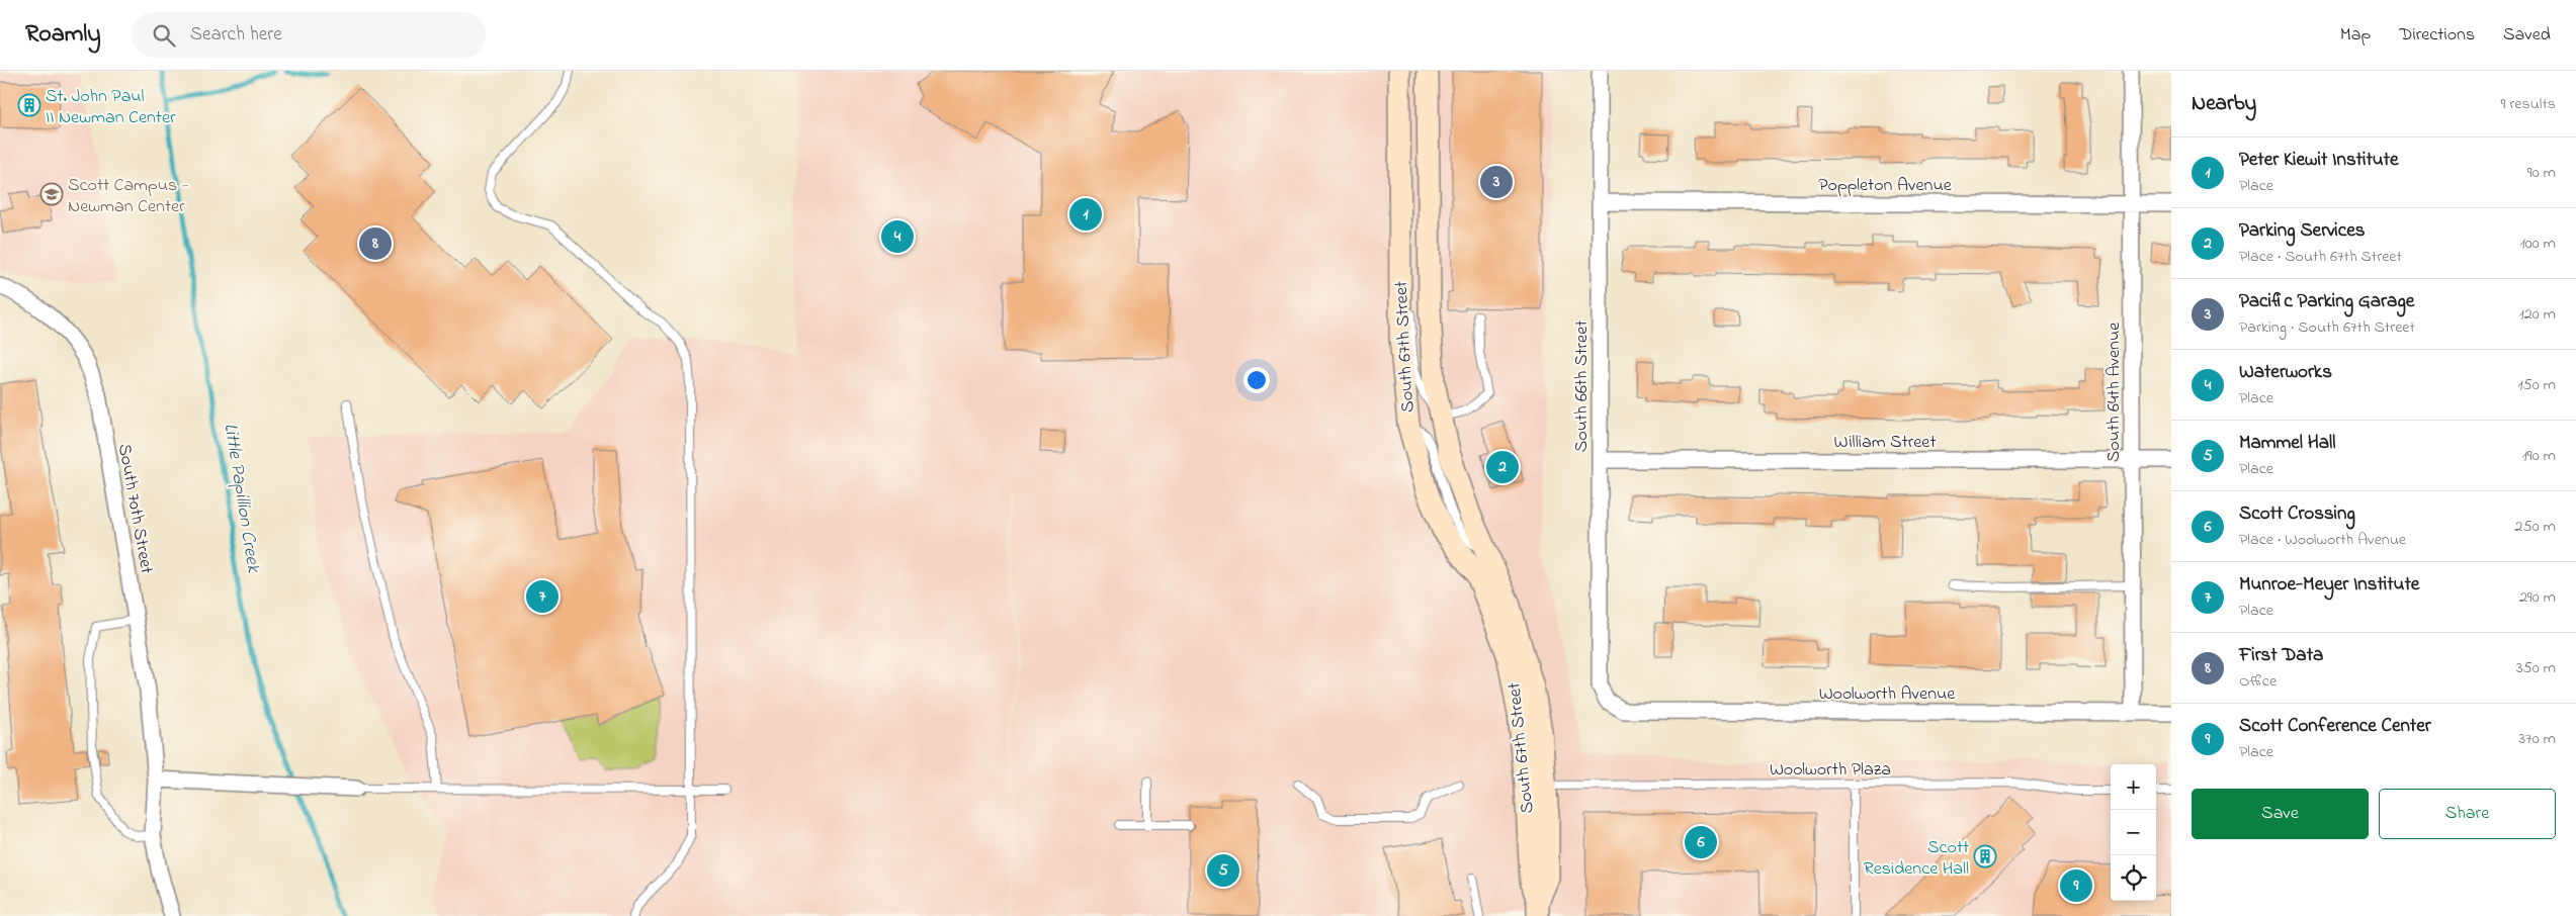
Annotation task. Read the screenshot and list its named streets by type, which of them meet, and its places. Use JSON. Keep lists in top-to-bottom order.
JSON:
{
  "streets": {
    "main road": ["South 67th Street"],
    "street": [
      "Poppleton Avenue",
      "South 66th Street",
      "South 64th Avenue",
      "William Street",
      "South 70th Street",
      "Woolworth Avenue"
    ],
    "lane": ["Woolworth Plaza"]
  },
  "crossings": [
    ["Poppleton Avenue", "South 66th Street"],
    ["Poppleton Avenue", "South 64th Avenue"],
    ["South 67th Street", "Woolworth Plaza"],
    ["South 66th Street", "William Street"],
    ["South 66th Street", "Woolworth Avenue"],
    ["South 64th Avenue", "William Street"],
    ["South 64th Avenue", "Woolworth Avenue"]
  ],
  "water": ["Little Papillion Creek"],
  "places": {
    "building": ["St. John Paul II Newman Center", "Scott Residence Hall"],
    "school or university": ["Scott Campus - Newman Center"]
  },
  "page": {
    "header": "Roamly",
    "search": "Search here",
    "nav": ["Map", "Directions", "Saved"],
    "heading": ["Nearby", "9 results"],
    "list": [
      {
        "mark": "1",
        "name": "Peter Kiewit Institute",
        "note": "Place",
        "value": "90 m"
      },
      {
        "mark": "2",
        "name": "Parking Services",
        "note": "Place · South 67th Street",
        "value": "100 m"
      },
      {
        "mark": "3",
        "name": "Pacific Parking Garage",
        "note": "Parking · South 67th Street",
        "value": "120 m"
      },
      {
        "mark": "4",
        "name": "Waterworks",
        "note": "Place",
        "value": "150 m"
      },
      {
        "mark": "5",
        "name": "Mammel Hall",
        "note": "Place",
        "value": "190 m"
      },
      {
        "mark": "6",
        "name": "Scott Crossing",
        "note": "Place · Woolworth Avenue",
        "value": "250 m"
      },
      {
        "mark": "7",
        "name": "Munroe-Meyer Institute",
        "note": "Place",
        "value": "290 m"
      },
      {
        "mark": "8",
        "name": "First Data",
        "note": "Office",
        "value": "350 m"
      },
      {
        "mark": "9",
        "name": "Scott Conference Center",
        "note": "Place",
        "value": "370 m"
      }
    ],
    "pins": [
      "3",
      "1",
      "4",
      "8",
      "2",
      "7",
      "6",
      "5",
      "9"
    ],
    "map_buttons": ["+", "−"],
    "buttons": ["Save", "Share"]
  }
}
